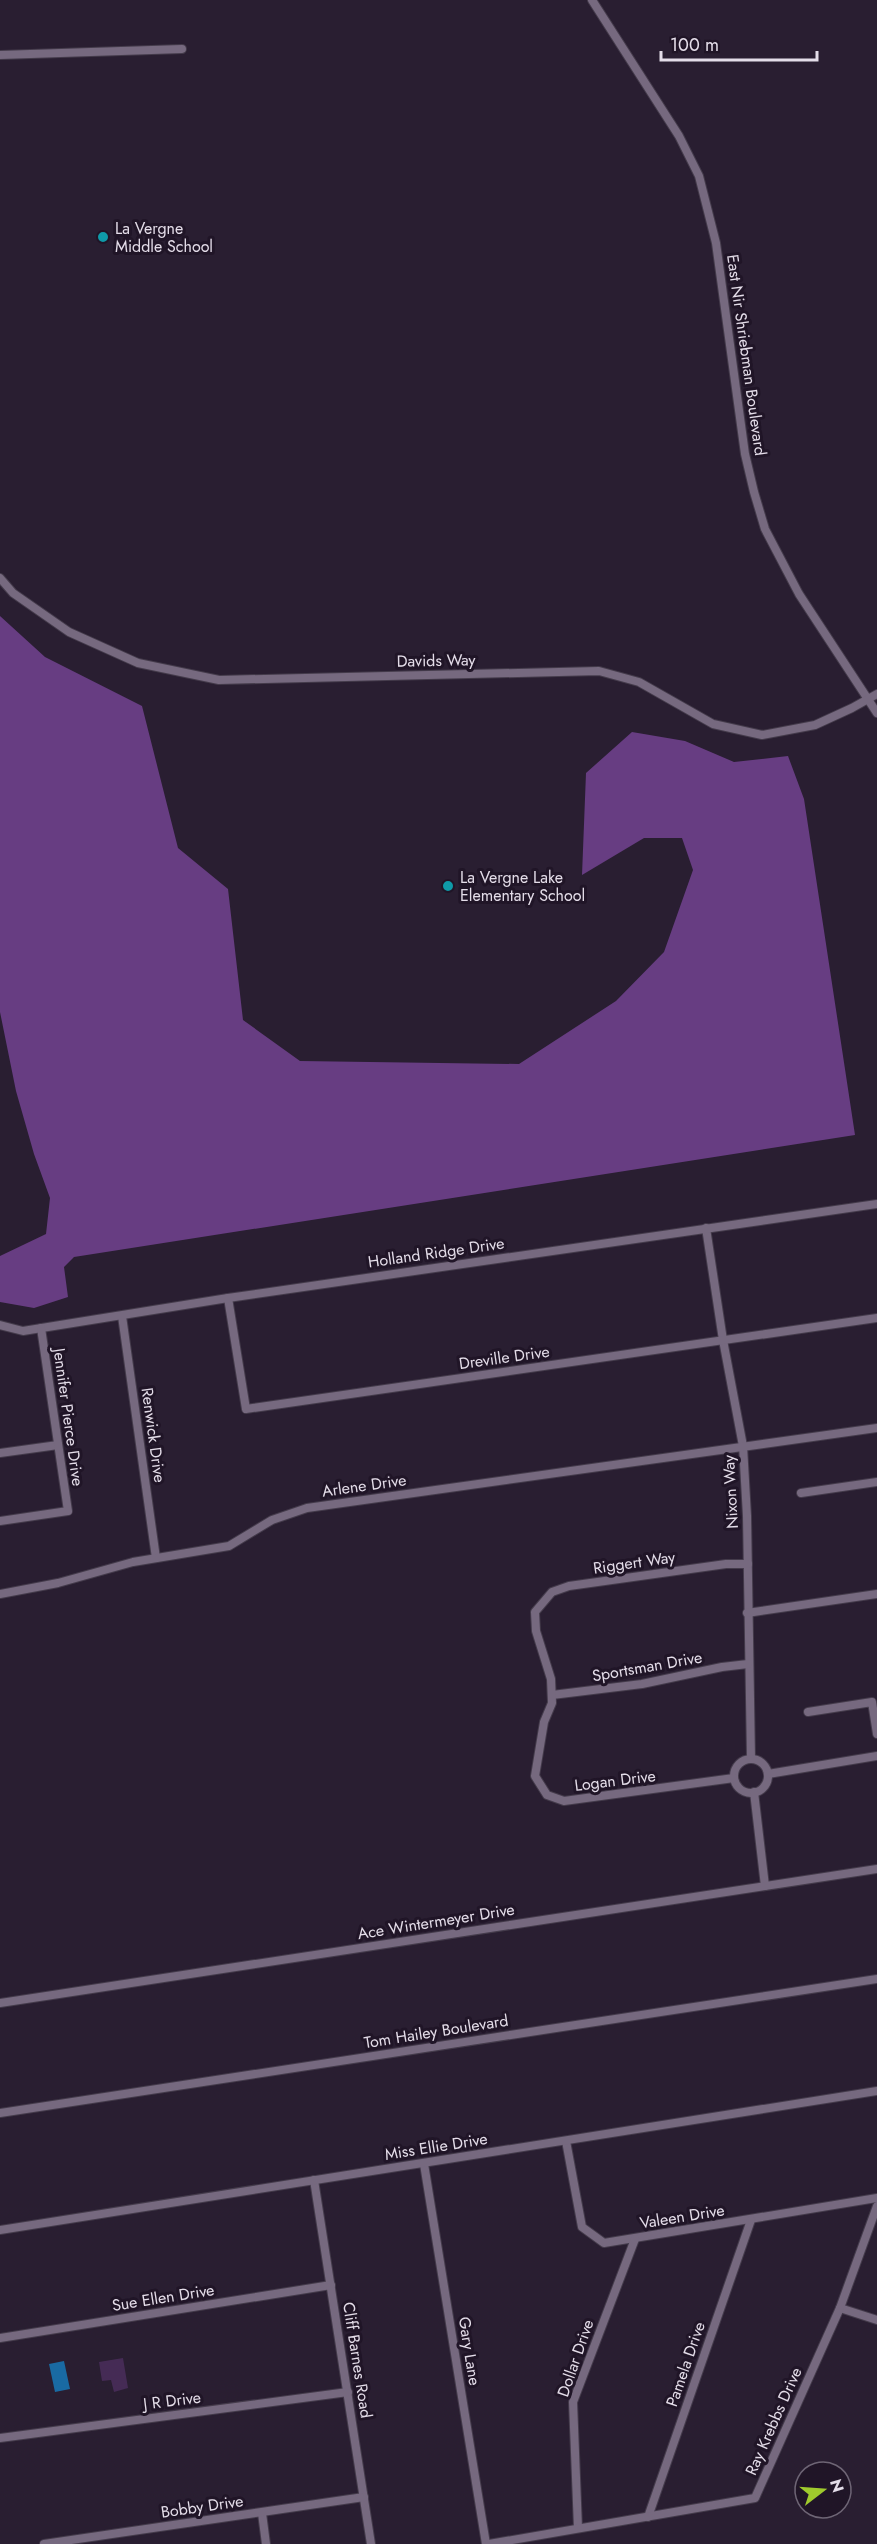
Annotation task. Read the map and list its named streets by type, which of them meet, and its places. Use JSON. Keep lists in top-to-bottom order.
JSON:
{
  "streets": {
    "street": [
      "East Nir Shriebman Boulevard",
      "Davids Way",
      "Holland Ridge Drive",
      "Dreville Drive",
      "Jennifer Pierce Drive",
      "Renwick Drive",
      "Arlene Drive",
      "Nixon Way",
      "Riggert Way",
      "Sportsman Drive",
      "Logan Drive",
      "Ace Wintermeyer Drive",
      "Tom Hailey Boulevard",
      "Miss Ellie Drive",
      "Valeen Drive",
      "Sue Ellen Drive",
      "Gary Lane",
      "Dollar Drive",
      "Cliff Barnes Road",
      "Pamela Drive",
      "J R Drive",
      "Ray Krebbs Drive",
      "Bobby Drive"
    ]
  },
  "crossings": [
    ["East Nir Shriebman Boulevard", "Davids Way"],
    ["Holland Ridge Drive", "Dreville Drive"],
    ["Holland Ridge Drive", "Jennifer Pierce Drive"],
    ["Holland Ridge Drive", "Renwick Drive"],
    ["Holland Ridge Drive", "Nixon Way"],
    ["Dreville Drive", "Nixon Way"],
    ["Renwick Drive", "Arlene Drive"],
    ["Arlene Drive", "Nixon Way"],
    ["Nixon Way", "Riggert Way"],
    ["Nixon Way", "Sportsman Drive"],
    ["Nixon Way", "Logan Drive"],
    ["Riggert Way", "Logan Drive"],
    ["Sportsman Drive", "Logan Drive"],
    ["Miss Ellie Drive", "Valeen Drive"],
    ["Miss Ellie Drive", "Gary Lane"],
    ["Miss Ellie Drive", "Cliff Barnes Road"],
    ["Valeen Drive", "Dollar Drive"],
    ["Valeen Drive", "Pamela Drive"],
    ["Sue Ellen Drive", "Cliff Barnes Road"],
    ["Gary Lane", "Ray Krebbs Drive"],
    ["Dollar Drive", "Ray Krebbs Drive"],
    ["Cliff Barnes Road", "J R Drive"],
    ["Cliff Barnes Road", "Bobby Drive"],
    ["Pamela Drive", "Ray Krebbs Drive"]
  ],
  "places": ["La Vergne Middle School", "La Vergne Lake Elementary School"],
  "scale_bar": "100 m",
  "north": "right"
}
